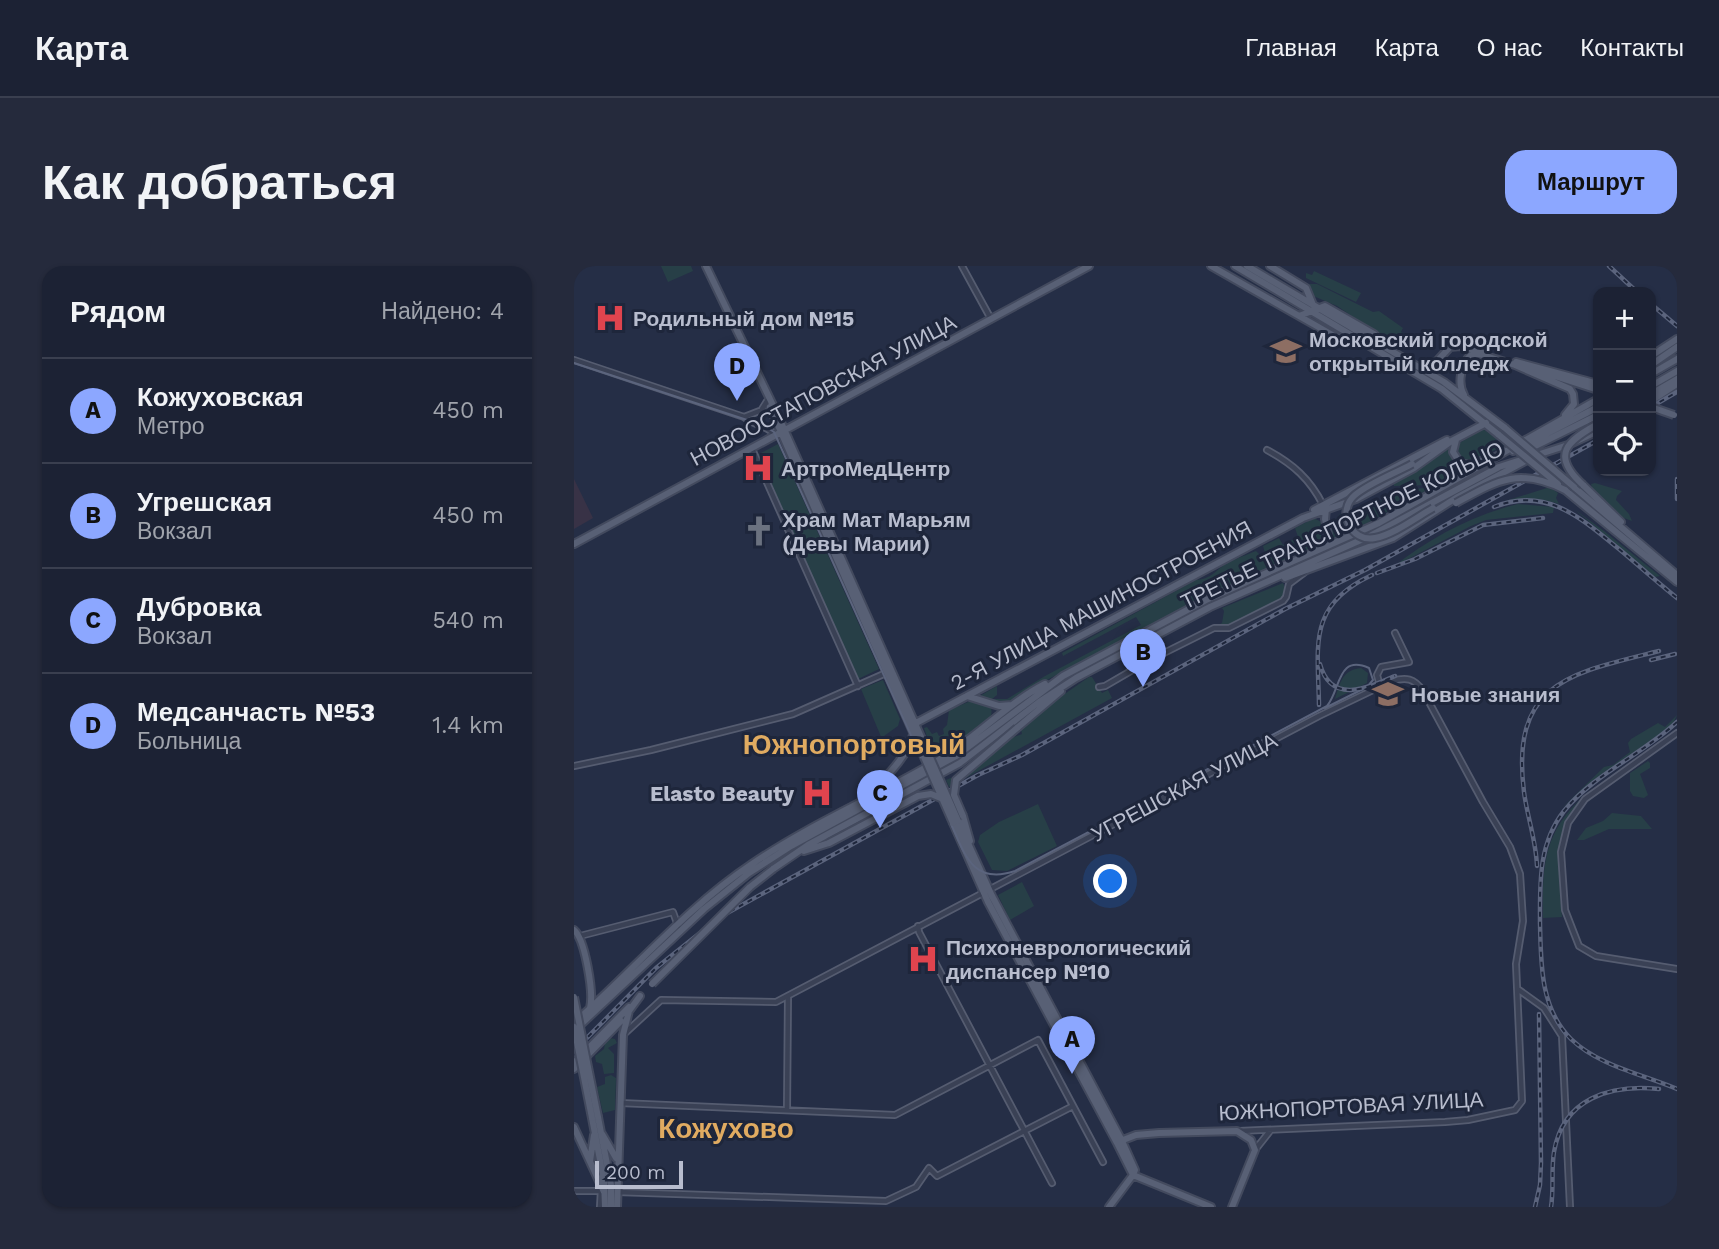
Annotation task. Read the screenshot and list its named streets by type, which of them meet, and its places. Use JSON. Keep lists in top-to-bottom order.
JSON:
{
  "streets": {
    "main road": [
      "НОВООСТАПОВСКАЯ УЛИЦА",
      "ТРЕТЬЕ ТРАНСПОРТНОЕ КОЛЬЦО",
      "2-Я УЛИЦА МАШИНОСТРОЕНИЯ",
      "ЮЖНОПОРТОВАЯ УЛИЦА"
    ],
    "street": ["УГРЕШСКАЯ УЛИЦА"]
  },
  "crossings": [
    ["ТРЕТЬЕ ТРАНСПОРТНОЕ КОЛЬЦО", "2-Я УЛИЦА МАШИНОСТРОЕНИЯ"],
    ["УГРЕШСКАЯ УЛИЦА", "ЮЖНОПОРТОВАЯ УЛИЦА"]
  ],
  "districts": ["Южнопортовый", "Кожухово"],
  "places": {
    "hospital": [
      "Родильный дом №15",
      "АртроМедЦентр",
      "Elasto Beauty",
      "Психоневрологический диспансер №10"
    ],
    "school or university": ["Московский городской открытый колледж", "Новые знания"],
    "church": ["Храм Мат Марьям (Девы Марии)"]
  },
  "scale_bar": "200 m",
  "page": {
    "header": "Карта",
    "nav": [
      "Главная",
      "Карта",
      "О нас",
      "Контакты"
    ],
    "buttons": "Маршрут",
    "title": "Как добраться",
    "heading": ["Рядом", "Найдено: 4"],
    "map_buttons": ["+", "−"],
    "pins": [
      "D",
      "B",
      "C",
      "A"
    ],
    "list": [
      {
        "mark": "A",
        "name": "Кожуховская",
        "note": "Метро",
        "value": "450 m"
      },
      {
        "mark": "B",
        "name": "Угрешская",
        "note": "Вокзал",
        "value": "450 m"
      },
      {
        "mark": "C",
        "name": "Дубровка",
        "note": "Вокзал",
        "value": "540 m"
      },
      {
        "mark": "D",
        "name": "Медсанчасть №53",
        "note": "Больница",
        "value": "1.4 km"
      }
    ],
    "scale": "200 m"
  }
}
